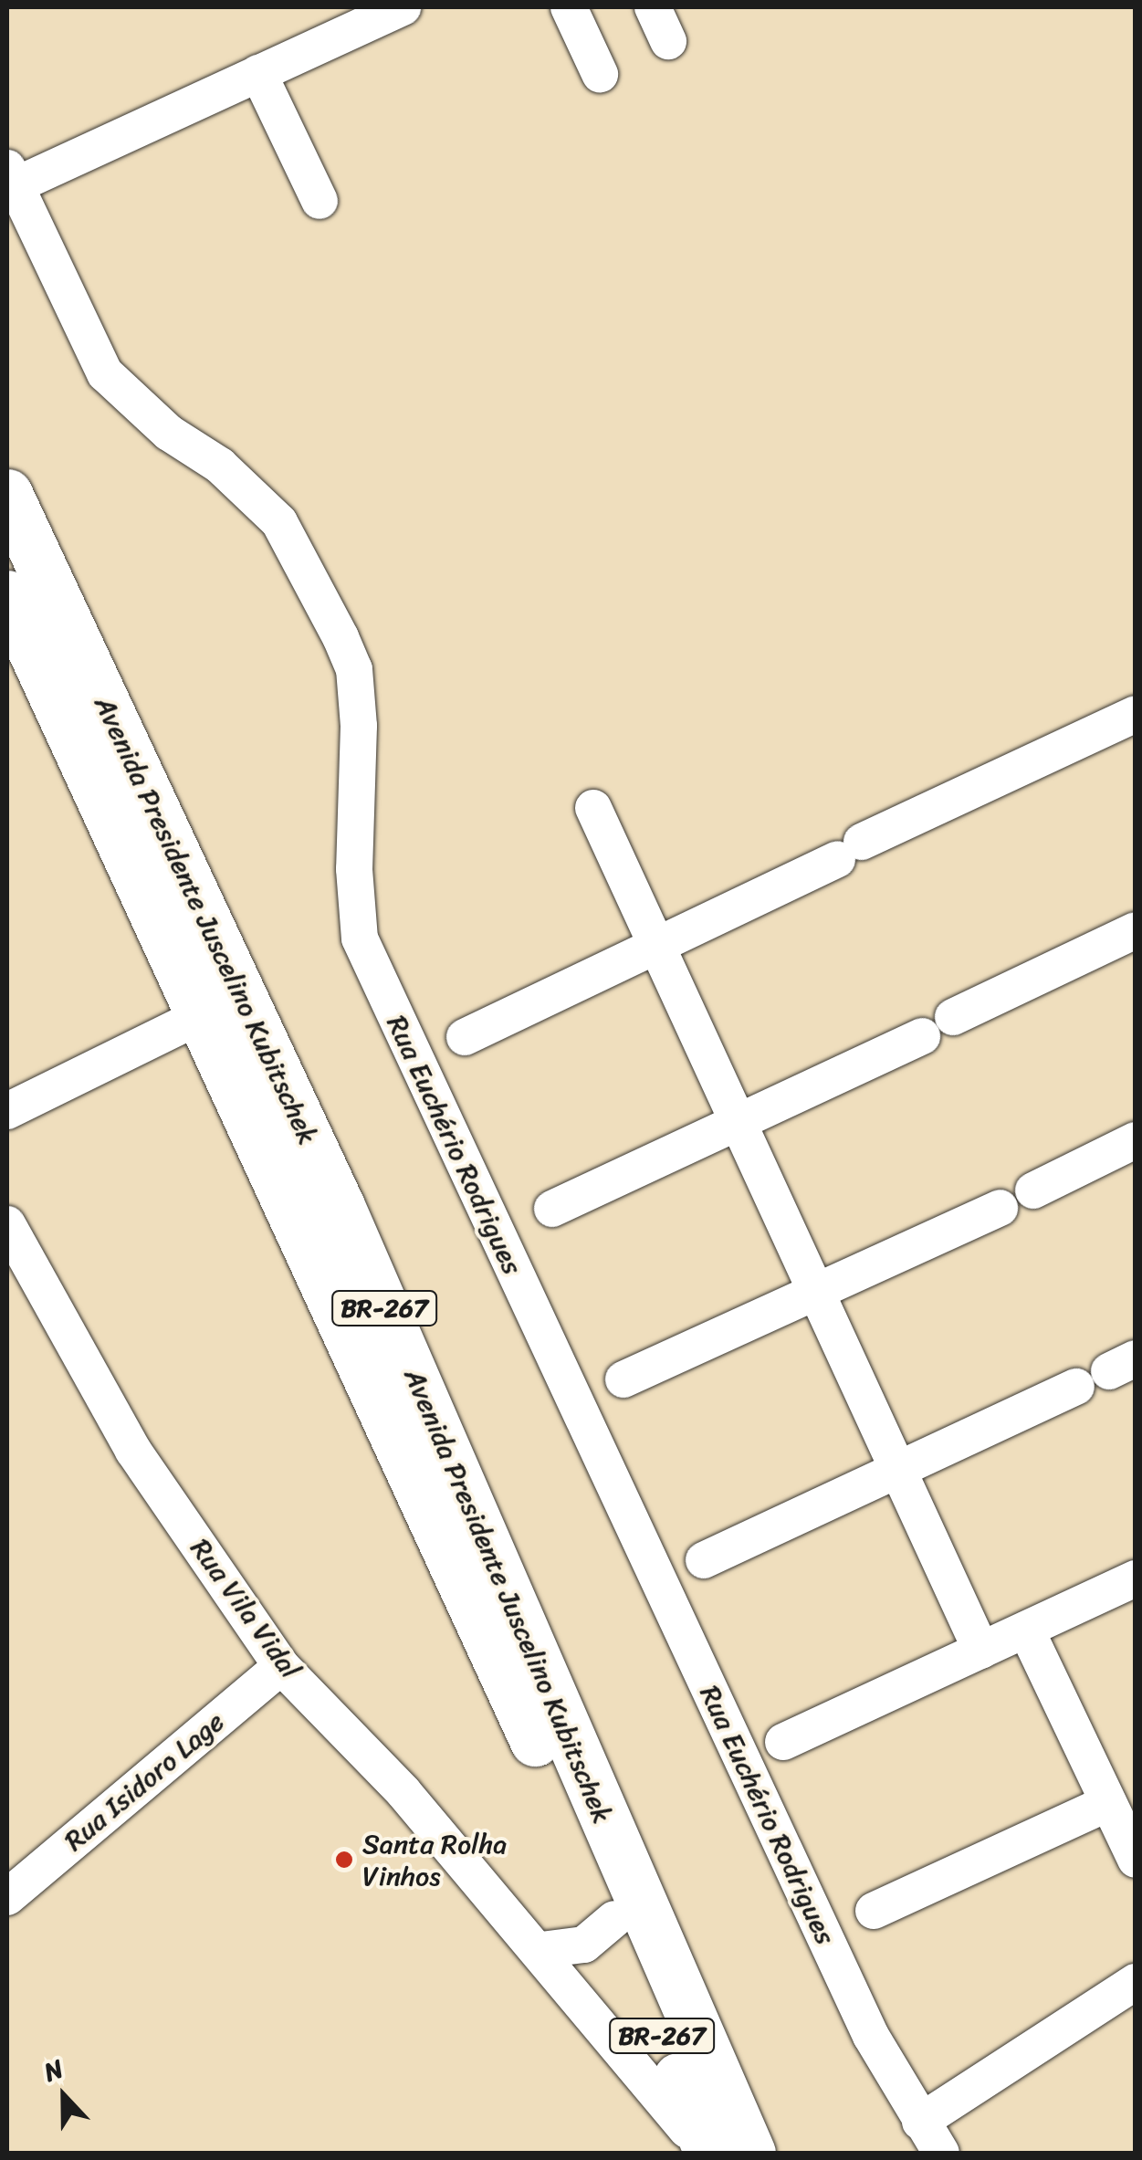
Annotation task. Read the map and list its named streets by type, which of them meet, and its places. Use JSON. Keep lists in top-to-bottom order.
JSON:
{
  "streets": {
    "highway": ["Avenida Presidente Juscelino Kubitschek", "BR-267"],
    "street": ["Rua Euchério Rodrigues", "Rua Vila Vidal", "Rua Isidoro Lage"]
  },
  "crossings": [
    ["Avenida Presidente Juscelino Kubitschek", "Rua Vila Vidal"],
    ["Rua Vila Vidal", "Rua Isidoro Lage"]
  ],
  "places": ["Santa Rolha Vinhos"],
  "north": "top"
}
